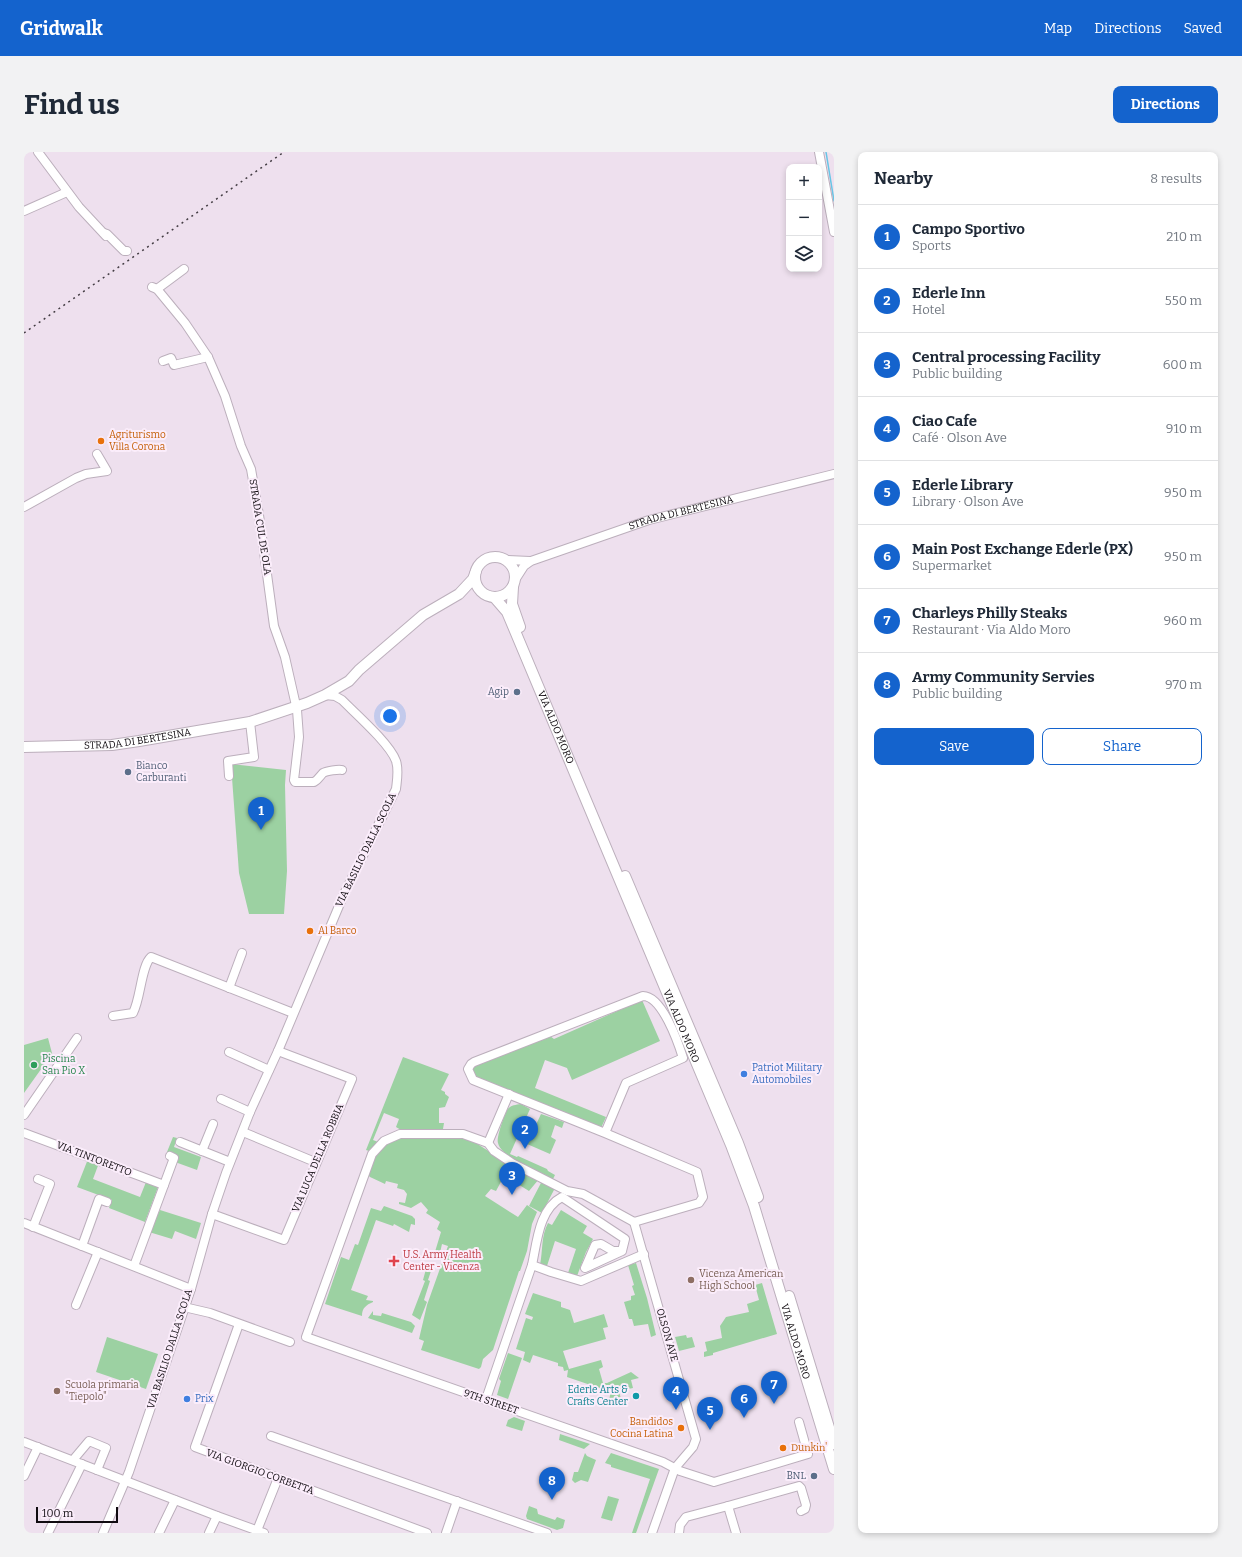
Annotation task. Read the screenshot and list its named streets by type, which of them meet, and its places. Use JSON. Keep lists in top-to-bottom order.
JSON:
{
  "streets": {
    "main road": ["STRADA DI BERTESINA", "VIA ALDO MORO"],
    "street": [
      "STRADA CUL DE OLA",
      "VIA BASILIO DALLA SCOLA",
      "VIA LUCA DELLA ROBBIA",
      "VIA TINTORETTO",
      "OLSON AVE",
      "9TH STREET",
      "VIA GIORGIO CORBETTA"
    ]
  },
  "crossings": [
    ["STRADA DI BERTESINA", "STRADA CUL DE OLA"],
    ["STRADA DI BERTESINA", "VIA ALDO MORO"],
    ["STRADA DI BERTESINA", "VIA BASILIO DALLA SCOLA"],
    ["VIA BASILIO DALLA SCOLA", "VIA LUCA DELLA ROBBIA"],
    ["OLSON AVE", "9TH STREET"]
  ],
  "places": {
    "other": [
      "Agriturismo Villa Corona",
      "Agip",
      "Bianco Carburanti",
      "Al Barco",
      "Piscina San Pio X",
      "Patriot Military Automobiles",
      "Vicenza American High School",
      "Scuola primaria \"Tiepolo\"",
      "Ederle Arts & Crafts Center",
      "Prix",
      "Bandidos Cocina Latina",
      "Dunkin'",
      "BNL"
    ],
    "health": ["U.S. Army Health Center - Vicenza"]
  },
  "scale_bar": "100 m",
  "page": {
    "header": "Gridwalk",
    "nav": ["Map", "Directions", "Saved"],
    "buttons": [
      "Directions",
      ["Save", "Share"]
    ],
    "title": "Find us",
    "heading": ["Nearby", "8 results"],
    "map_buttons": ["+", "−"],
    "list": [
      {
        "mark": "1",
        "name": "Campo Sportivo",
        "note": "Sports",
        "value": "210 m"
      },
      {
        "mark": "2",
        "name": "Ederle Inn",
        "note": "Hotel",
        "value": "550 m"
      },
      {
        "mark": "3",
        "name": "Central processing Facility",
        "note": "Public building",
        "value": "600 m"
      },
      {
        "mark": "4",
        "name": "Ciao Cafe",
        "note": "Café · Olson Ave",
        "value": "910 m"
      },
      {
        "mark": "5",
        "name": "Ederle Library",
        "note": "Library · Olson Ave",
        "value": "950 m"
      },
      {
        "mark": "6",
        "name": "Main Post Exchange Ederle (PX)",
        "note": "Supermarket",
        "value": "950 m"
      },
      {
        "mark": "7",
        "name": "Charleys Philly Steaks",
        "note": "Restaurant · Via Aldo Moro",
        "value": "960 m"
      },
      {
        "mark": "8",
        "name": "Army Community Servies",
        "note": "Public building",
        "value": "970 m"
      }
    ],
    "pins": [
      "1",
      "2",
      "3",
      "7",
      "4",
      "6",
      "5",
      "8"
    ],
    "scale": "100 m"
  }
}
